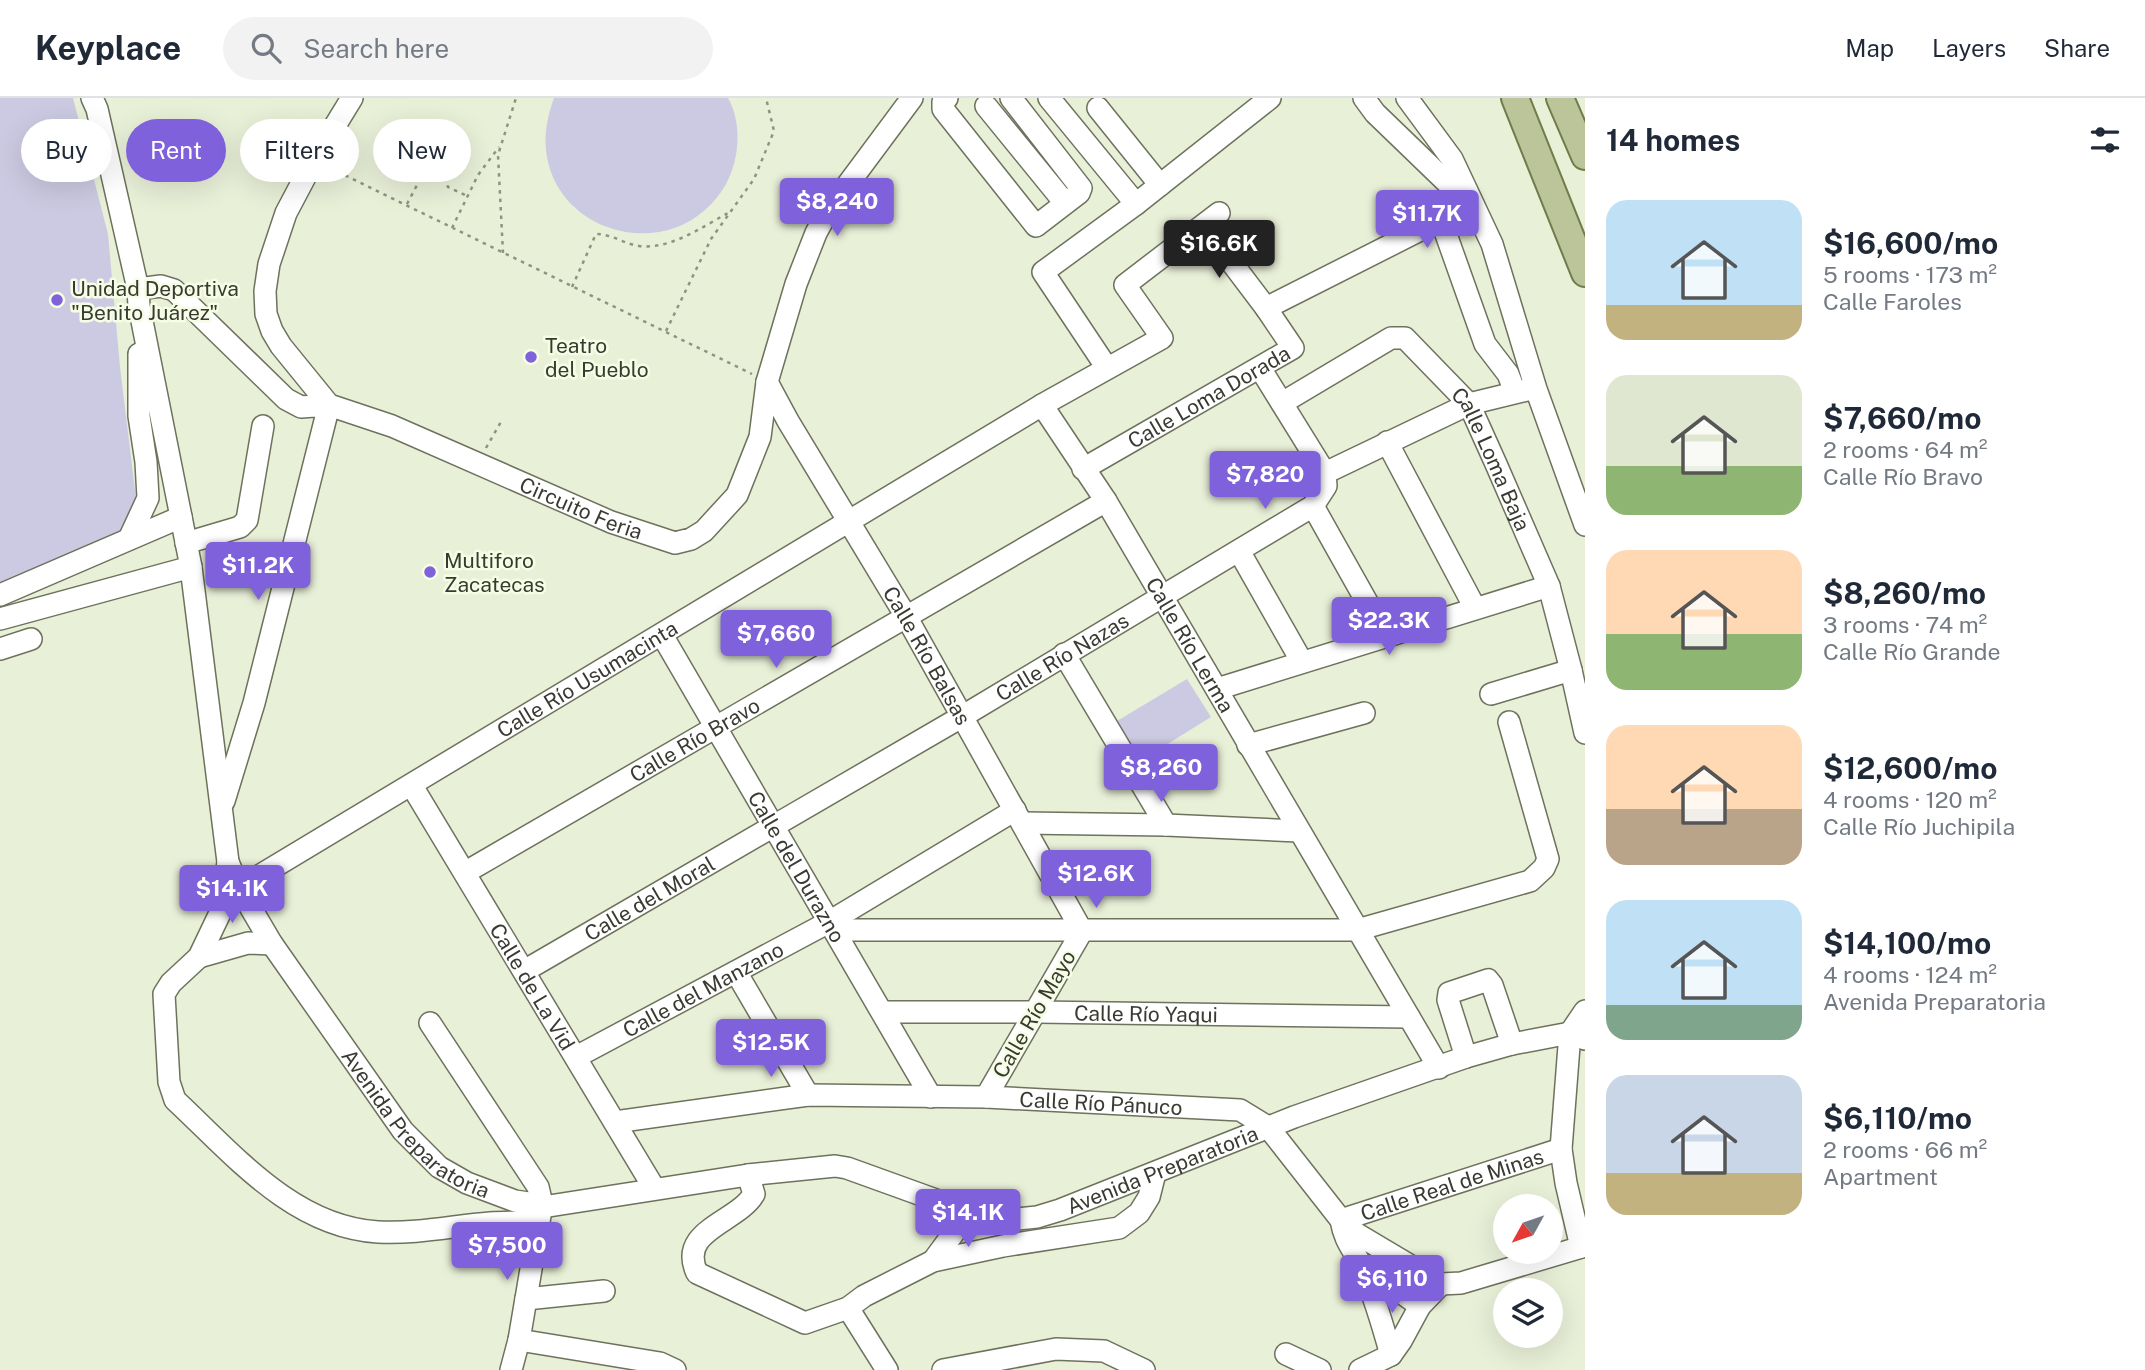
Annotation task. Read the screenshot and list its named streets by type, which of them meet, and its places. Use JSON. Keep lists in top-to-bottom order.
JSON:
{
  "streets": {
    "street": [
      "Calle Loma Dorada",
      "Calle Loma Baja",
      "Circuito Feria",
      "Calle Río Lerma",
      "Calle Río Balsas",
      "Calle Río Nazas",
      "Calle Río Usumacinta",
      "Calle Río Bravo",
      "Calle del Durazno",
      "Calle del Moral",
      "Calle de La Vid",
      "Calle del Manzano",
      "Calle Río Yaqui",
      "Calle Río Mayo",
      "Calle Río Pánuco",
      "Avenida Preparatoria",
      "Calle Real de Minas"
    ]
  },
  "crossings": [
    ["Calle Loma Dorada", "Calle Río Lerma"],
    ["Calle Loma Dorada", "Calle Río Usumacinta"],
    ["Circuito Feria", "Calle Río Balsas"],
    ["Calle Río Lerma", "Calle Río Nazas"],
    ["Calle Río Lerma", "Calle Río Usumacinta"],
    ["Calle Río Lerma", "Calle Río Bravo"],
    ["Calle Río Lerma", "Calle Río Yaqui"],
    ["Calle Río Lerma", "Avenida Preparatoria"],
    ["Calle Río Balsas", "Calle Río Nazas"],
    ["Calle Río Balsas", "Calle Río Usumacinta"],
    ["Calle Río Balsas", "Calle Río Bravo"],
    ["Calle Río Balsas", "Calle del Manzano"],
    ["Calle Río Balsas", "Calle Río Mayo"],
    ["Calle Río Nazas", "Calle del Durazno"],
    ["Calle Río Nazas", "Calle del Moral"],
    ["Calle Río Usumacinta", "Calle del Durazno"],
    ["Calle Río Usumacinta", "Calle de La Vid"],
    ["Calle Río Usumacinta", "Avenida Preparatoria"],
    ["Calle Río Bravo", "Calle del Durazno"],
    ["Calle Río Bravo", "Calle de La Vid"],
    ["Calle del Durazno", "Calle del Moral"],
    ["Calle del Durazno", "Calle del Manzano"],
    ["Calle del Durazno", "Calle Río Yaqui"],
    ["Calle del Durazno", "Calle Río Pánuco"],
    ["Calle del Moral", "Calle de La Vid"],
    ["Calle de La Vid", "Calle del Manzano"],
    ["Calle de La Vid", "Calle Río Pánuco"],
    ["Calle de La Vid", "Avenida Preparatoria"],
    ["Calle Río Yaqui", "Calle Río Mayo"],
    ["Calle Río Mayo", "Calle Río Pánuco"],
    ["Calle Río Pánuco", "Avenida Preparatoria"]
  ],
  "places": ["Unidad Deportiva \"Benito Juárez\"", "Teatro del Pueblo", "Multiforo Zacatecas"],
  "north": "bottom left",
  "page": {
    "header": "Keyplace",
    "search": "Search here",
    "nav": ["Map", "Layers", "Share"],
    "heading": "14 homes",
    "chip": [
      "Buy",
      "Rent",
      "Filters",
      "New"
    ],
    "price": [
      "$8,240",
      "$11.7K",
      "$16.6K",
      "$7,820",
      "$11.2K",
      "$22.3K",
      "$7,660",
      "$8,260",
      "$12.6K",
      "$14.1K",
      "$12.5K",
      "$14.1K",
      "$7,500",
      "$6,110"
    ],
    "list": [
      {
        "name": "$16,600/mo",
        "note": "5 rooms · 173 m² · Calle Faroles"
      },
      {
        "name": "$7,660/mo",
        "note": "2 rooms · 64 m² · Calle Río Bravo"
      },
      {
        "name": "$8,260/mo",
        "note": "3 rooms · 74 m² · Calle Río Grande"
      },
      {
        "name": "$12,600/mo",
        "note": "4 rooms · 120 m² · Calle Río Juchipila"
      },
      {
        "name": "$14,100/mo",
        "note": "4 rooms · 124 m² · Avenida Preparatoria"
      },
      {
        "name": "$6,110/mo",
        "note": "2 rooms · 66 m² · Apartment"
      }
    ]
  }
}
